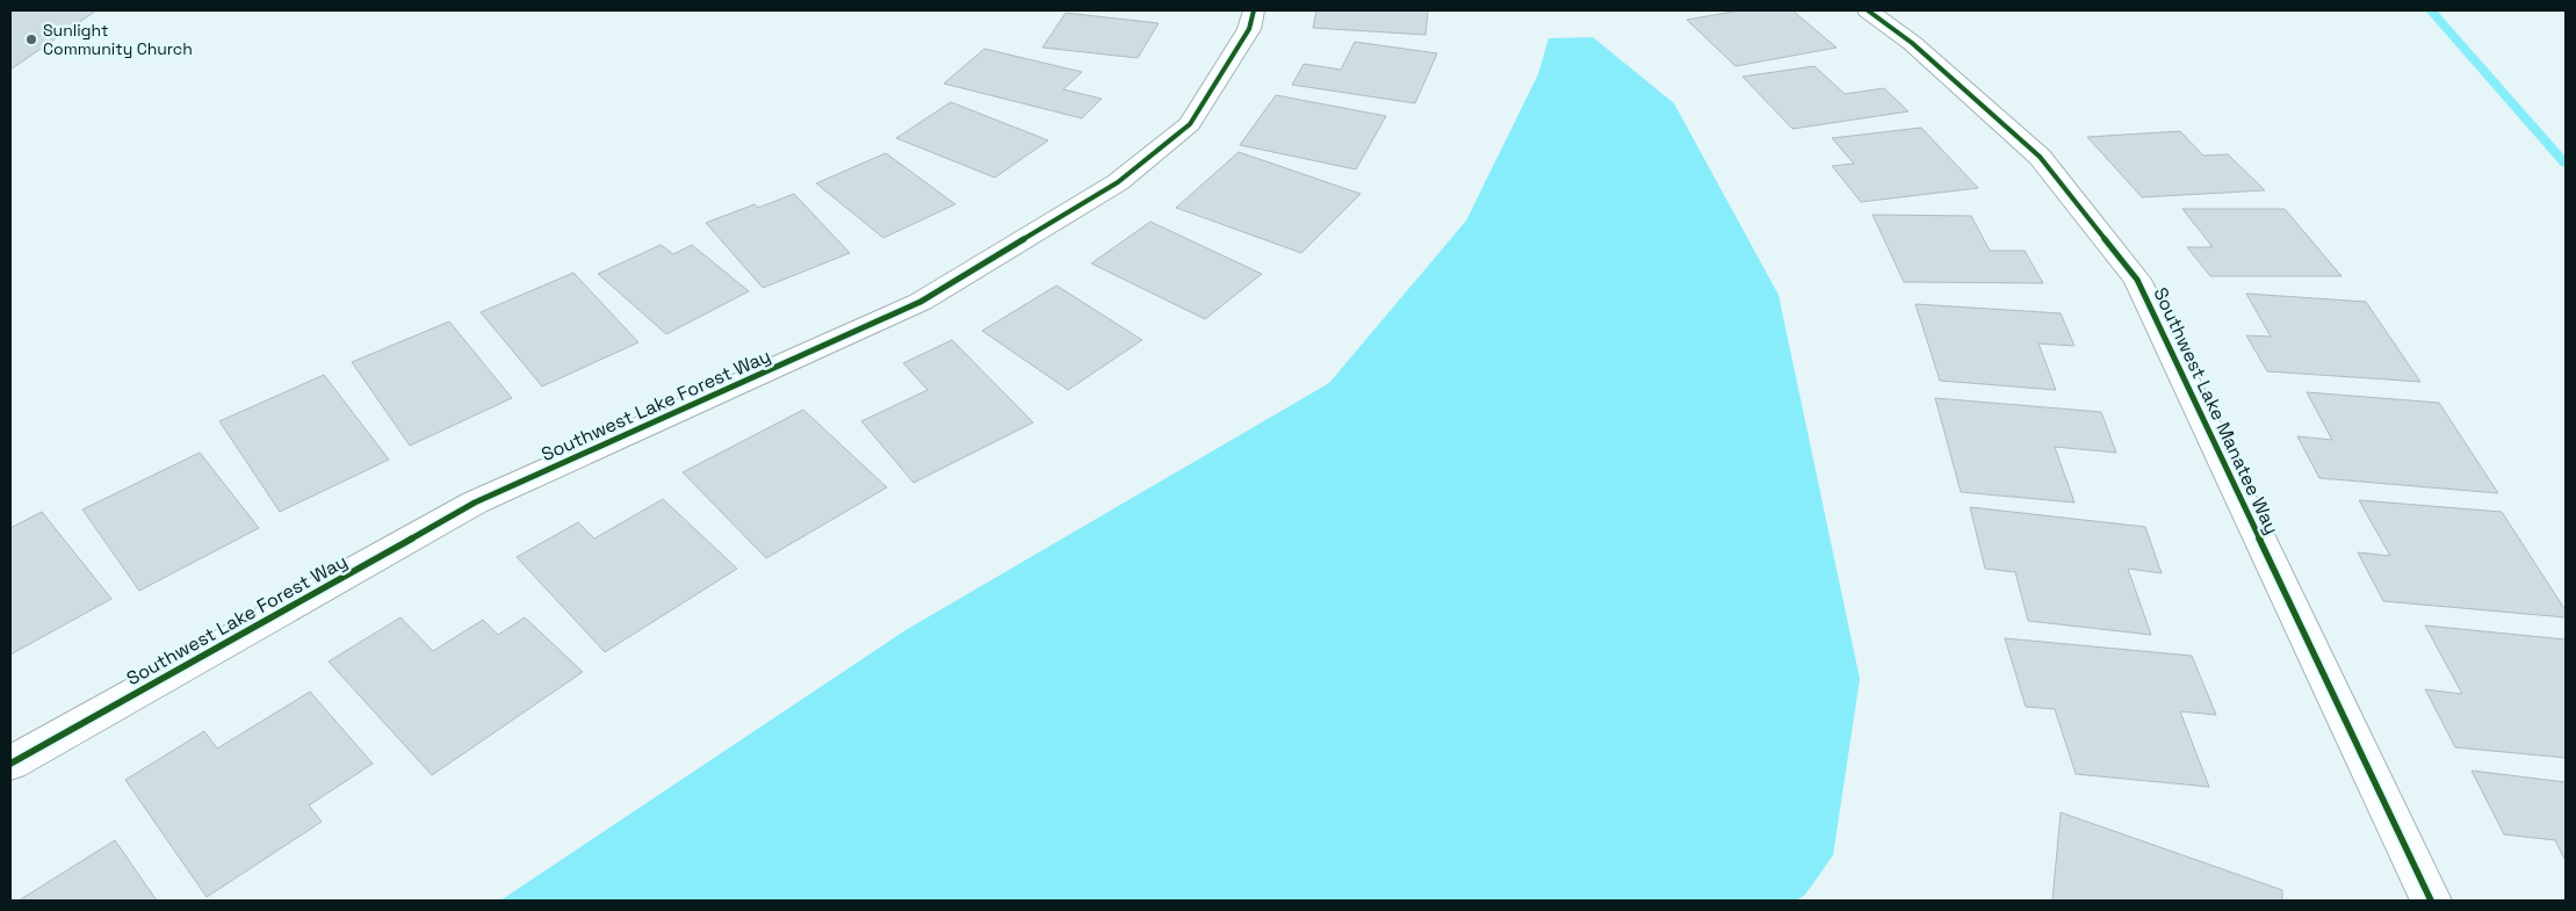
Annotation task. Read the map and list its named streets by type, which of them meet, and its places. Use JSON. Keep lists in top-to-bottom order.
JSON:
{
  "streets": {
    "street": ["Southwest Lake Forest Way", "Southwest Lake Manatee Way"]
  },
  "places": ["Sunlight Community Church"]
}
